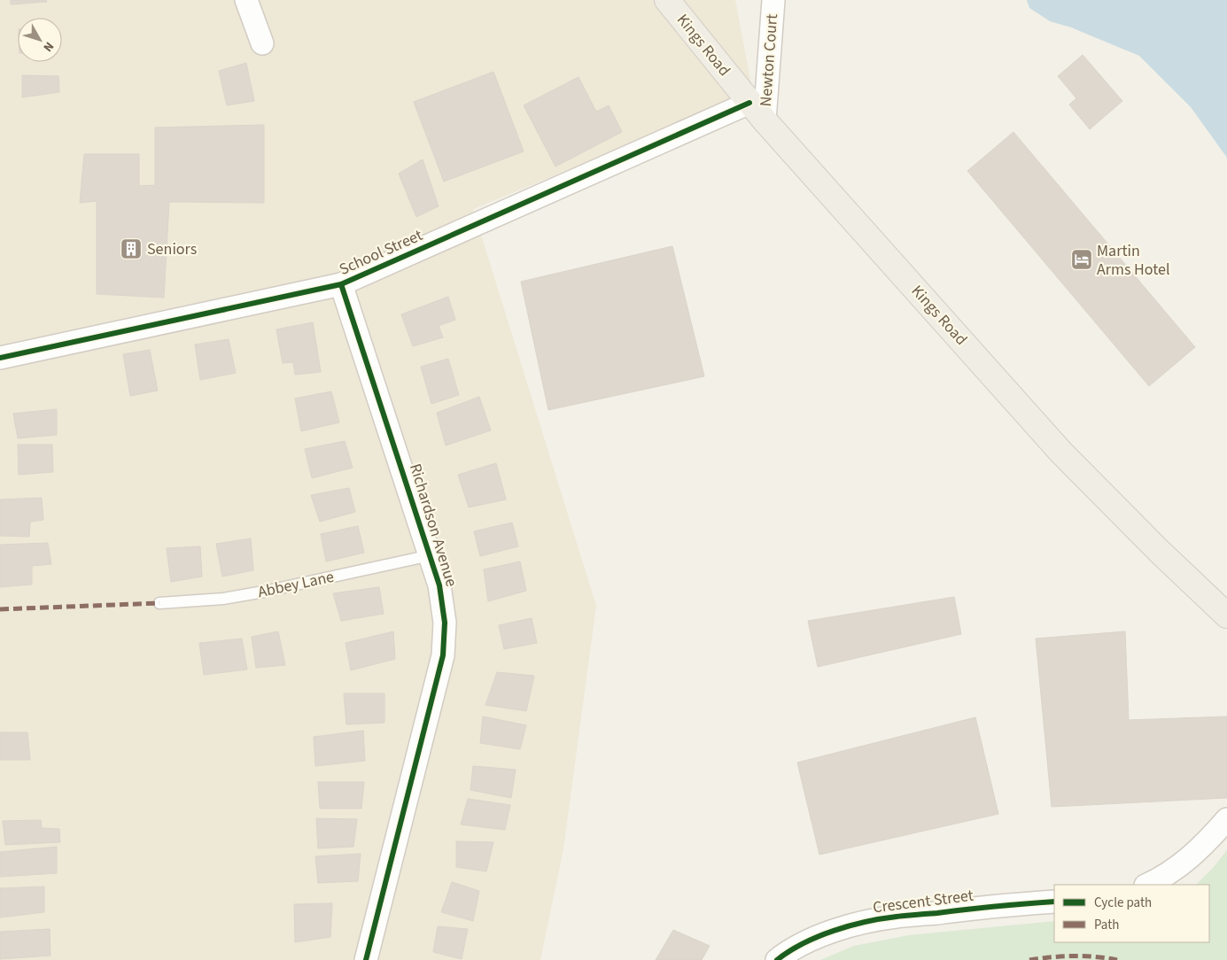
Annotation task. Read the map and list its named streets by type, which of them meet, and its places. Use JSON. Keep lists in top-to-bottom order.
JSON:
{
  "streets": {
    "main road": ["Kings Road"],
    "street": [
      "Newton Court",
      "School Street",
      "Richardson Avenue",
      "Crescent Street"
    ],
    "lane": ["Abbey Lane"]
  },
  "crossings": [
    ["Kings Road", "Newton Court"],
    ["Kings Road", "School Street"],
    ["Newton Court", "School Street"],
    ["School Street", "Richardson Avenue"],
    ["Richardson Avenue", "Abbey Lane"]
  ],
  "places": {
    "building": ["Seniors"],
    "hotel": ["Martin Arms Hotel"]
  },
  "legend": ["Cycle path", "Path"],
  "north": "bottom right"
}
